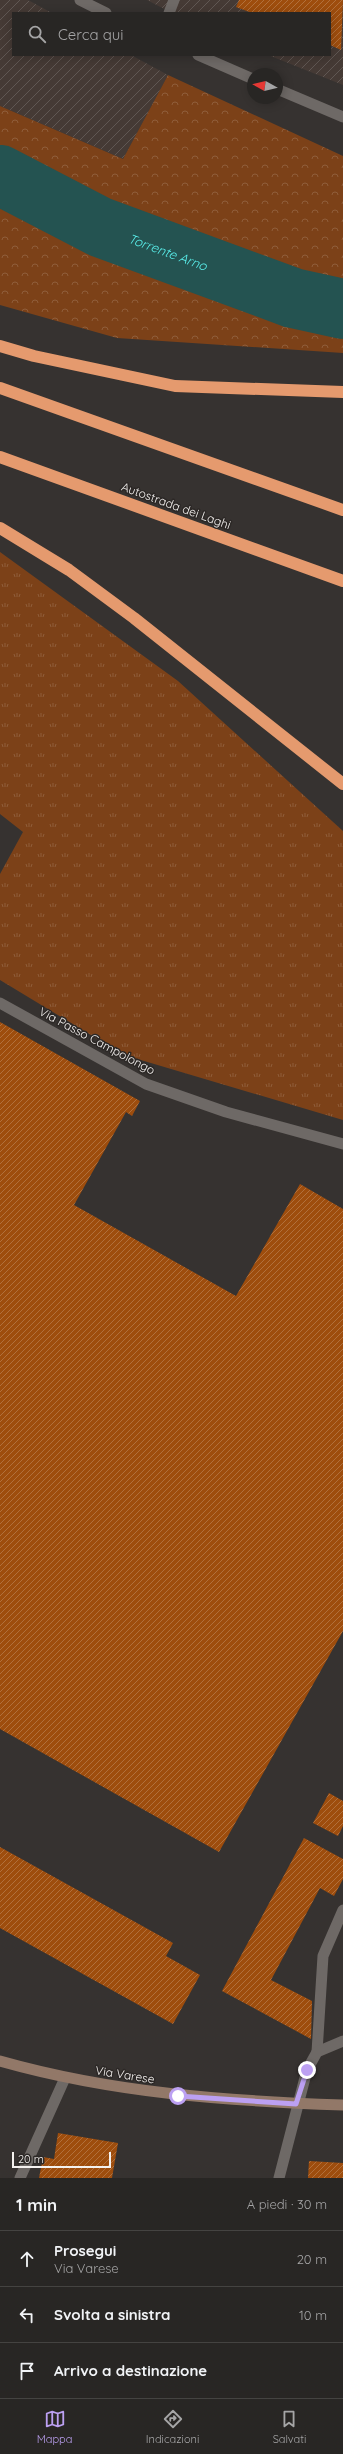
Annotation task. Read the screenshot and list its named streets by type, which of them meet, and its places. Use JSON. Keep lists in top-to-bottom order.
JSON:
{
  "streets": {
    "highway": ["Autostrada dei Laghi"],
    "main road": ["Via Varese"],
    "street": ["Via Passo Campolongo"]
  },
  "water": ["Torrente Arno"],
  "scale_bar": "20 m",
  "north": "left",
  "page": {
    "search": "Cerca qui",
    "scale": "20 m",
    "heading": ["1 min", "A piedi · 30 m"],
    "list": [
      ["Prosegui", "Via Varese", "20 m"],
      ["Svolta a sinistra", "10 m"],
      "Arrivo a destinazione"
    ],
    "nav": ["Mappa", "Indicazioni", "Salvati"]
  }
}
